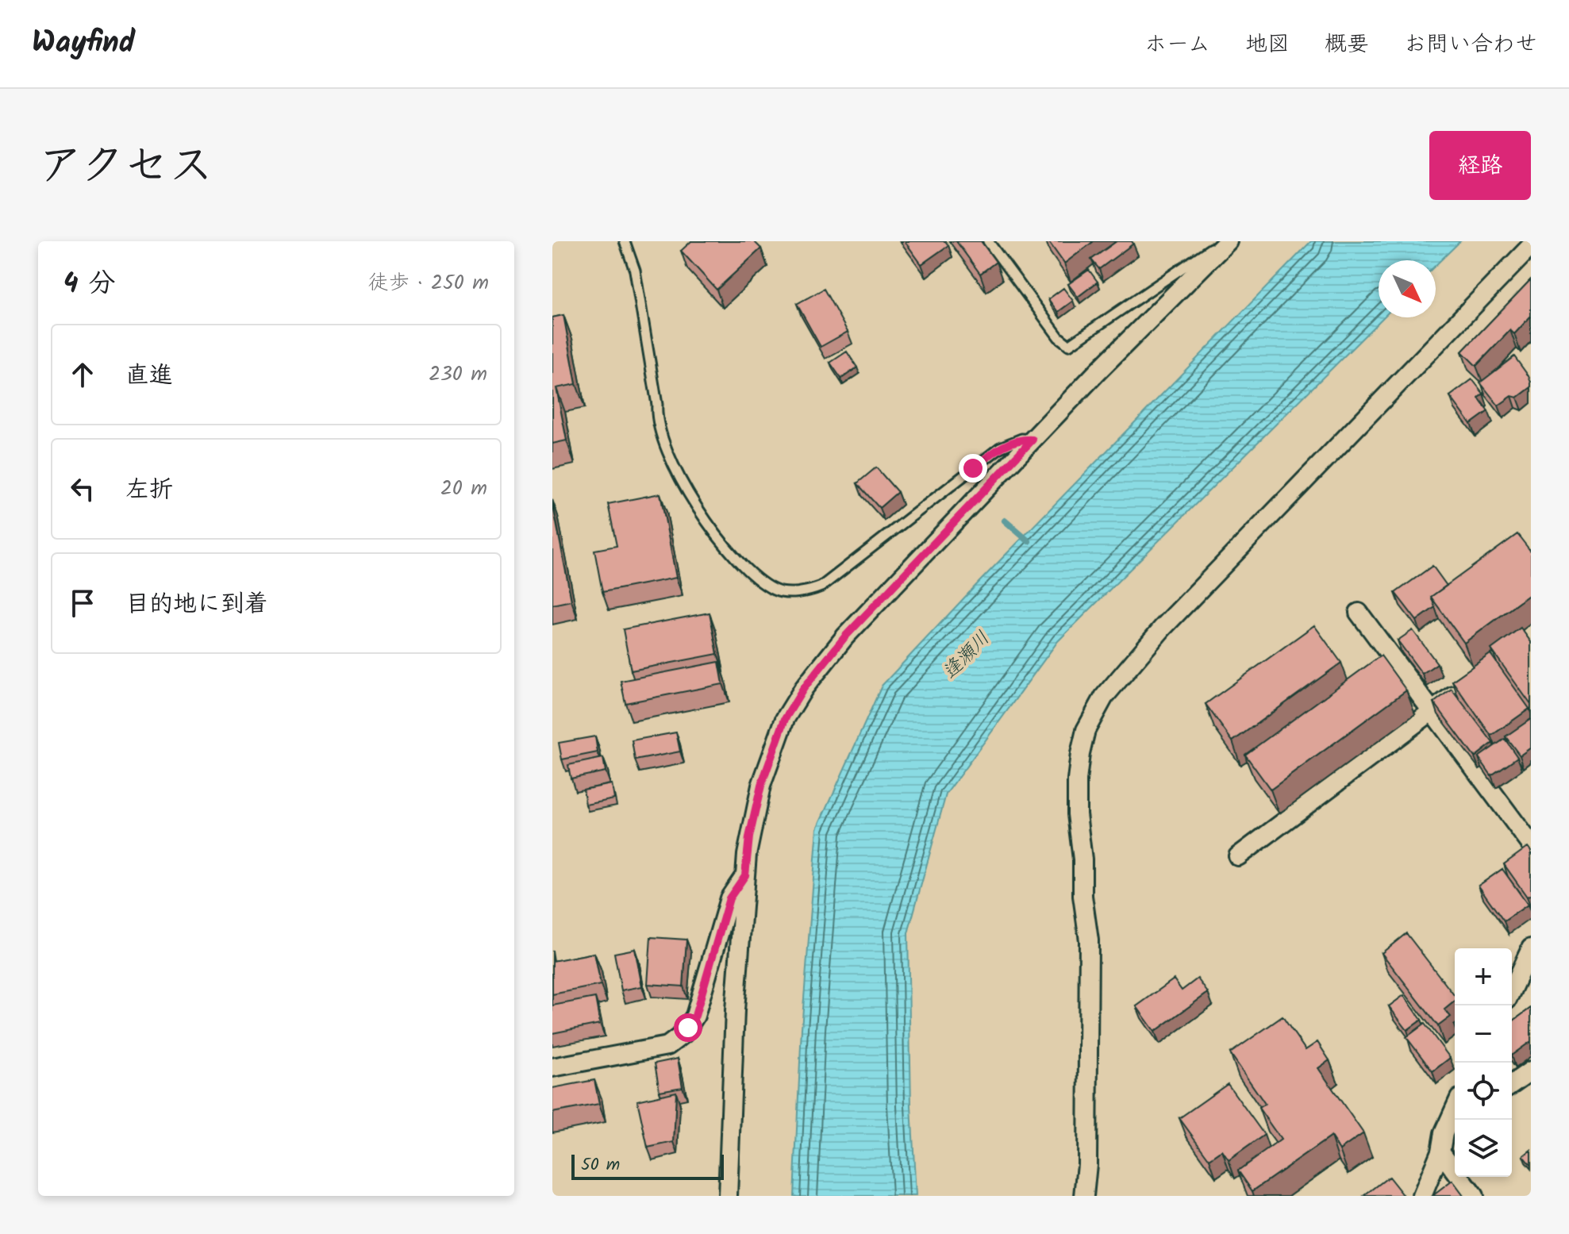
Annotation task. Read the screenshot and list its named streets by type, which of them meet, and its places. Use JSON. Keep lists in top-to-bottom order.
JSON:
{
  "water": ["逢瀬川"],
  "scale_bar": "50 m",
  "north": "bottom right",
  "page": {
    "header": "Wayfind",
    "nav": [
      "ホーム",
      "地図",
      "概要",
      "お問い合わせ"
    ],
    "title": "アクセス",
    "buttons": "経路",
    "heading": ["4 分", "徒歩 · 250 m"],
    "list": [
      ["直進", "230 m"],
      ["左折", "20 m"],
      "目的地に到着"
    ],
    "map_buttons": ["+", "−"],
    "scale": "50 m"
  }
}
